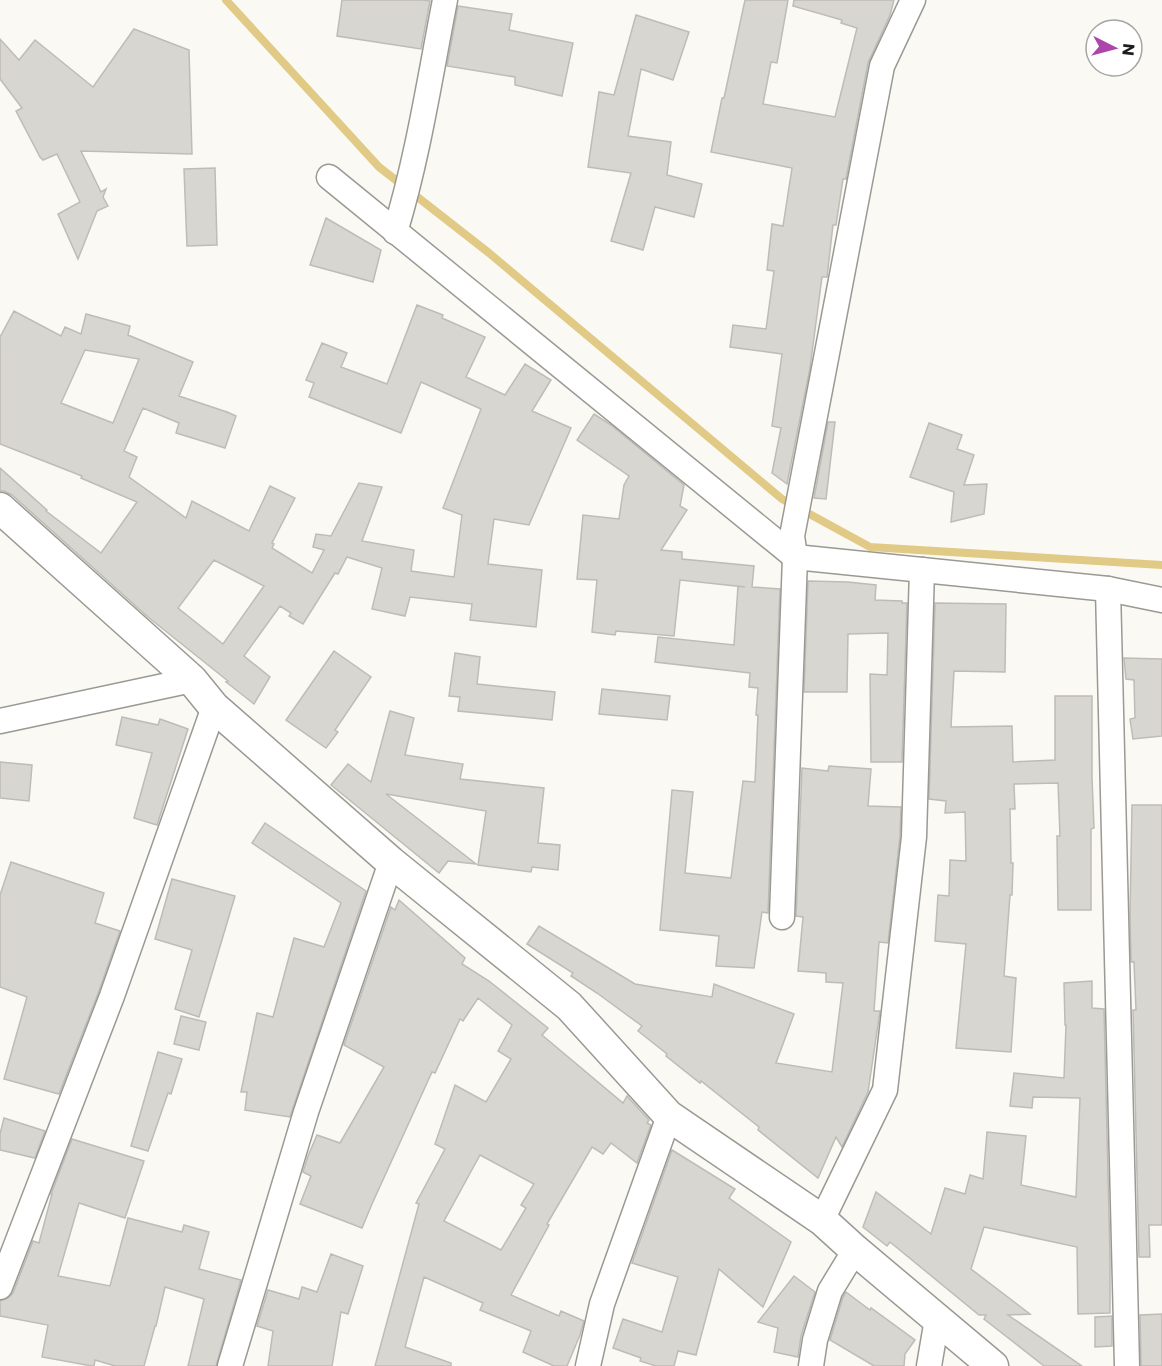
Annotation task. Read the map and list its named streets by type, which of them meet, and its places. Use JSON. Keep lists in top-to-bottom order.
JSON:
{
  "north": "right"
}
